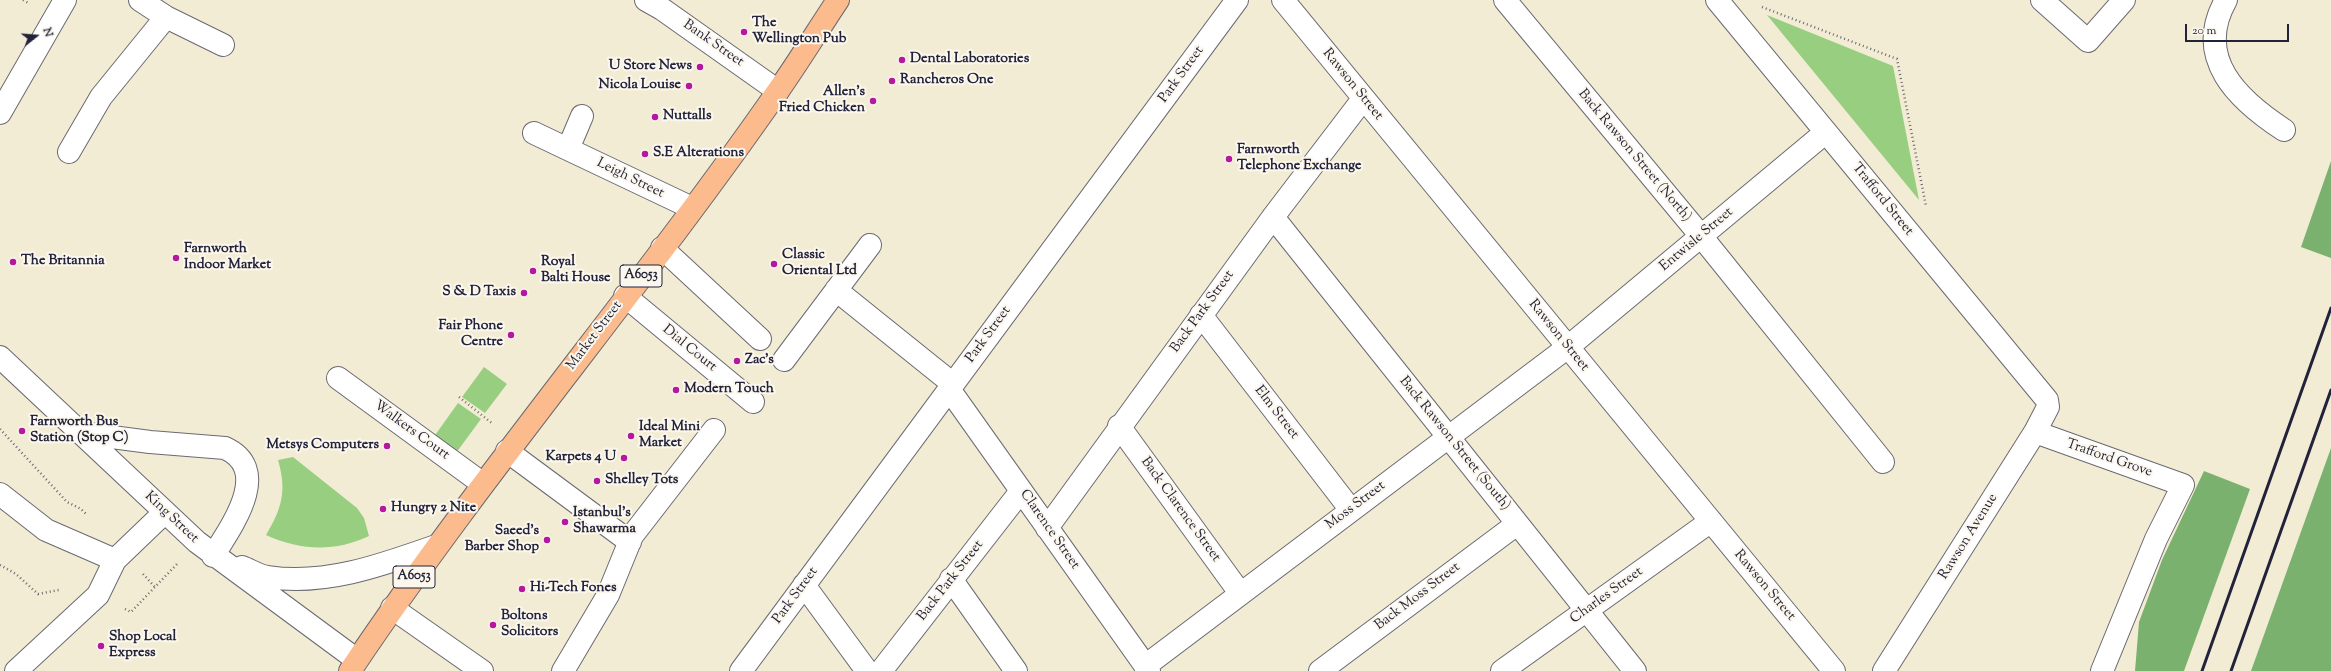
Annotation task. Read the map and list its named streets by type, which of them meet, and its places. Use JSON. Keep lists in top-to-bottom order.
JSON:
{
  "streets": {
    "main road": ["A6053", "Market Street"],
    "street": [
      "Bank Street",
      "Park Street",
      "Rawson Street",
      "Back Rawson Street (North)",
      "Leigh Street",
      "Trafford Street",
      "Entwisle Street",
      "Back Park Street",
      "Dial Court",
      "Elm Street",
      "Walkers Court",
      "Back Rawson Street (South)",
      "Trafford Grove",
      "Moss Street",
      "Back Clarence Street",
      "King Street",
      "Clarence Street",
      "Rawson Avenue",
      "Charles Street",
      "Back Moss Street"
    ]
  },
  "crossings": [
    ["Bank Street", "Market Street"],
    ["Park Street", "Clarence Street"],
    ["Rawson Street", "Entwisle Street"],
    ["Rawson Street", "Back Park Street"],
    ["Rawson Street", "Moss Street"],
    ["Rawson Street", "Charles Street"],
    ["Back Rawson Street (North)", "Entwisle Street"],
    ["Leigh Street", "Market Street"],
    ["Trafford Street", "Entwisle Street"],
    ["Trafford Street", "Rawson Avenue"],
    ["Entwisle Street", "Moss Street"],
    ["Back Park Street", "Elm Street"],
    ["Back Park Street", "Back Rawson Street (South)"],
    ["Back Park Street", "Back Clarence Street"],
    ["Back Park Street", "Clarence Street"],
    ["Market Street", "Dial Court"],
    ["Market Street", "Walkers Court"],
    ["Market Street", "King Street"],
    ["Elm Street", "Moss Street"],
    ["Back Rawson Street (South)", "Moss Street"],
    ["Back Rawson Street (South)", "Charles Street"],
    ["Back Rawson Street (South)", "Back Moss Street"],
    ["Trafford Grove", "Rawson Avenue"],
    ["Moss Street", "Back Clarence Street"],
    ["Moss Street", "Clarence Street"]
  ],
  "places": [
    "The Wellington Pub",
    "Dental Laboratories",
    "U Store News",
    "Rancheros One",
    "Nicola Louise",
    "Allen's Fried Chicken",
    "Nuttalls",
    "S.E Alterations",
    "Farnworth Telephone Exchange",
    "Farnworth Indoor Market",
    "The Britannia",
    "Classic Oriental Ltd",
    "Royal Balti House",
    "S & D Taxis",
    "Fair Phone Centre",
    "Zac's",
    "Modern Touch",
    "Farnworth Bus Station (Stop C)",
    "Ideal Mini Market",
    "Metsys Computers",
    "Karpets 4 U",
    "Shelley Tots",
    "Hungry 2 Nite",
    "Istanbul's Shawarma",
    "Saeed's Barber Shop",
    "Hi-Tech Fones",
    "Boltons Solicitors",
    "Shop Local Express"
  ],
  "scale_bar": "20 m",
  "north": "right"
}
